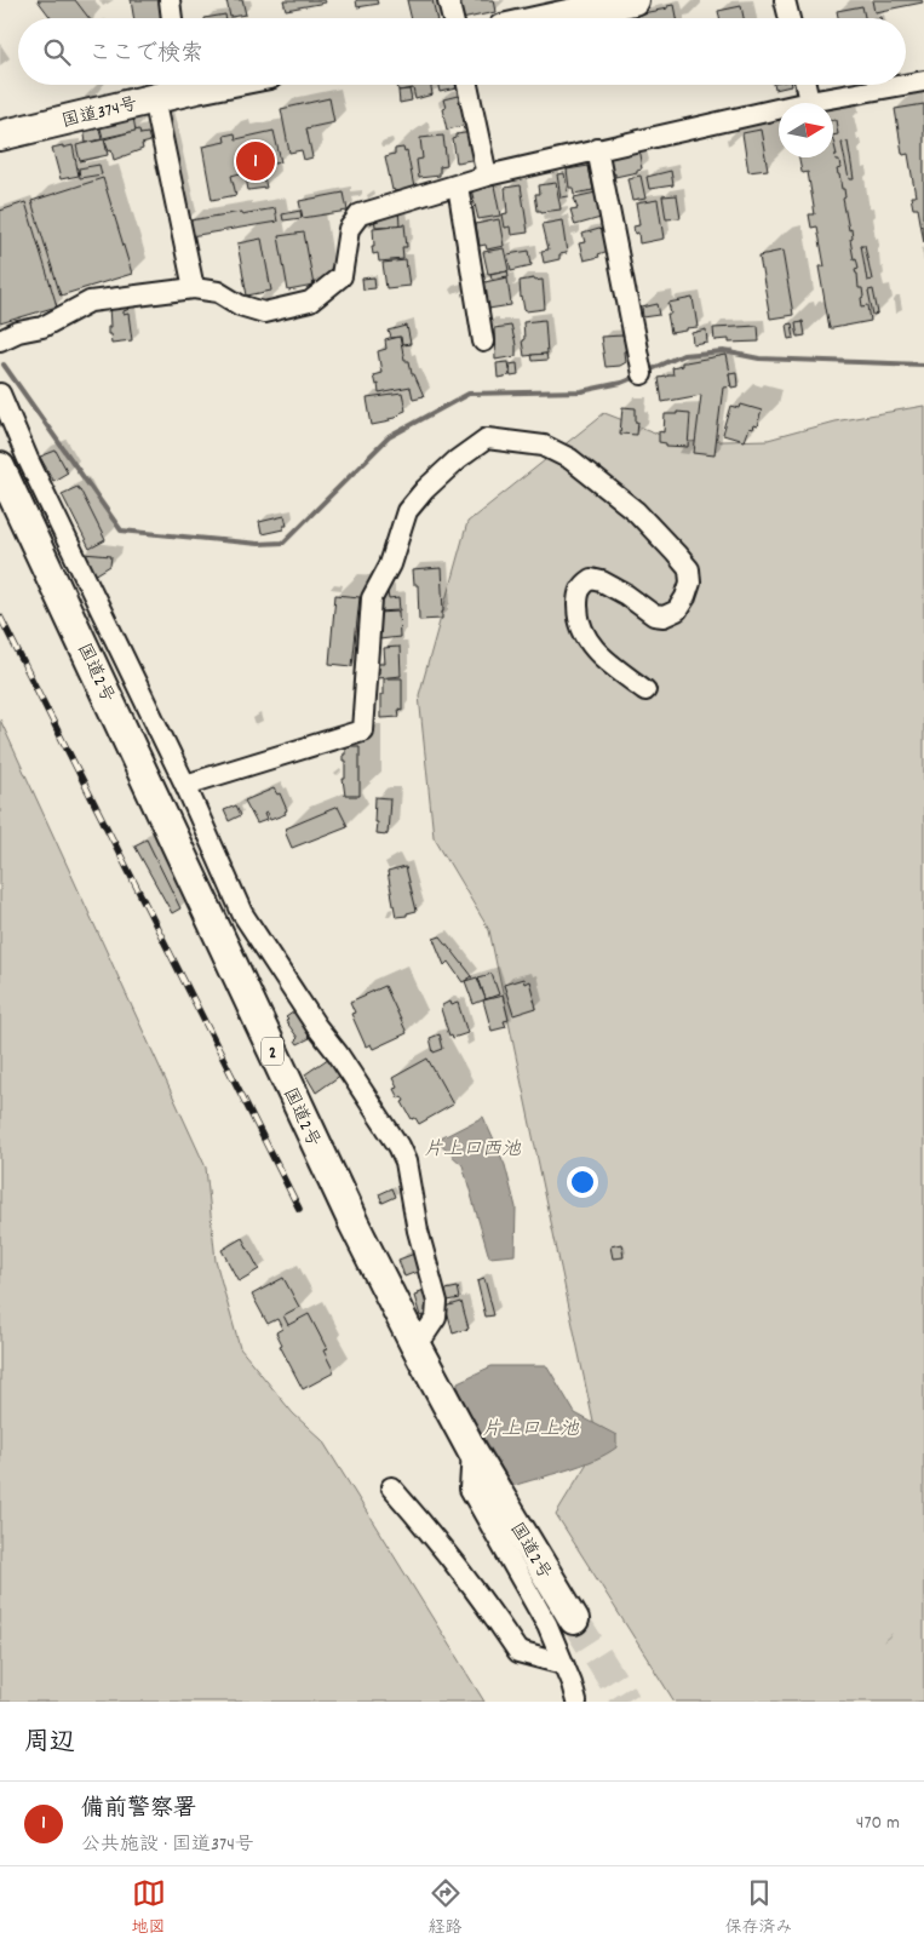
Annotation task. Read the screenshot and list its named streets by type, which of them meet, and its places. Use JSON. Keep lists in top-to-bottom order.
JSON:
{
  "streets": {
    "highway": ["国道374号", "国道2号", "2"]
  },
  "water": ["片上口西池", "片上口上池"],
  "north": "right",
  "page": {
    "search": "ここで検索",
    "pins": "1",
    "heading": "周辺",
    "list": [
      {
        "mark": "1",
        "name": "備前警察署",
        "note": "公共施設 · 国道374号",
        "value": "470 m"
      }
    ],
    "nav": ["地図", "経路", "保存済み"]
  }
}
